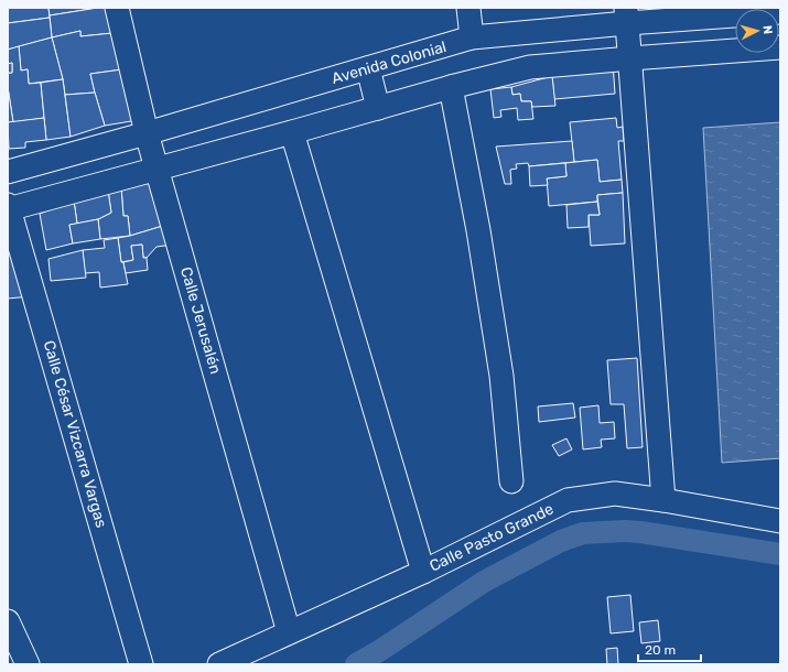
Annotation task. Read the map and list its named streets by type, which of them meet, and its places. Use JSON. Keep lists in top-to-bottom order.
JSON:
{
  "streets": {
    "street": [
      "Avenida Colonial",
      "Calle Jerusalén",
      "Calle César Vizcarra Vargas",
      "Calle Pasto Grande"
    ]
  },
  "crossings": [
    ["Avenida Colonial", "Calle Jerusalén"],
    ["Calle Jerusalén", "Calle Pasto Grande"]
  ],
  "scale_bar": "20 m",
  "north": "right"
}
